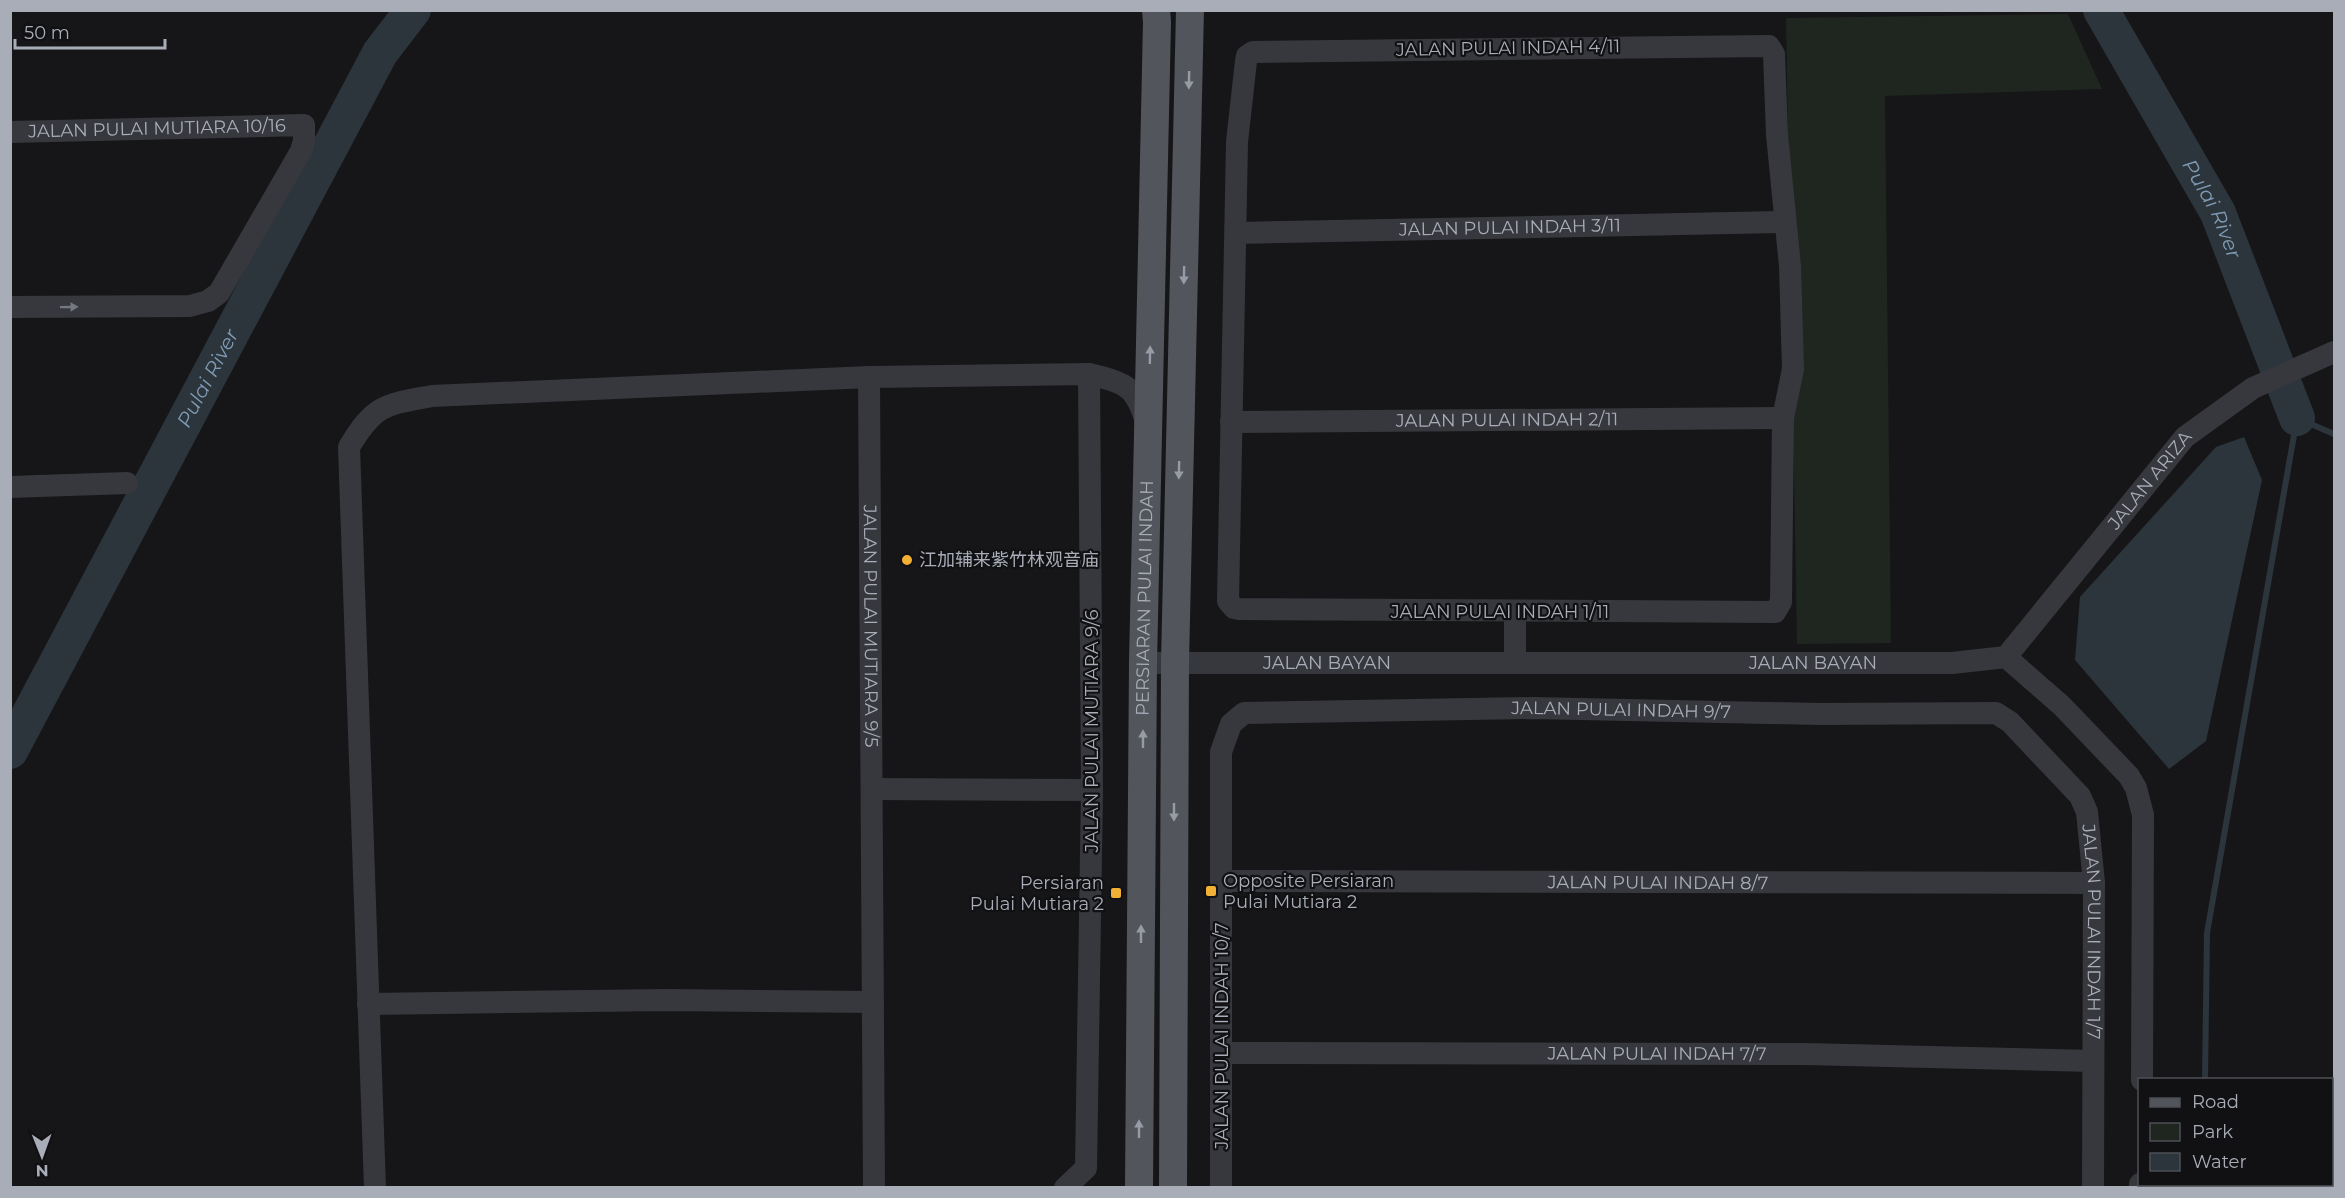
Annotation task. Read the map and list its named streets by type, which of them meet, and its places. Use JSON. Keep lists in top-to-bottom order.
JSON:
{
  "streets": {
    "main road": ["PERSIARAN PULAI INDAH"],
    "street": [
      "JALAN PULAI INDAH 4/11",
      "JALAN PULAI MUTIARA 10/16",
      "JALAN PULAI INDAH 3/11",
      "JALAN PULAI INDAH 2/11",
      "JALAN ARIZA",
      "JALAN PULAI INDAH 1/11",
      "JALAN PULAI MUTIARA 9/5",
      "JALAN BAYAN",
      "JALAN PULAI INDAH 9/7",
      "JALAN PULAI MUTIARA 9/6",
      "JALAN PULAI INDAH 8/7",
      "JALAN PULAI INDAH 1/7",
      "JALAN PULAI INDAH 10/7",
      "JALAN PULAI INDAH 7/7"
    ]
  },
  "crossings": [
    ["JALAN PULAI INDAH 4/11", "JALAN PULAI INDAH 3/11"],
    ["JALAN PULAI INDAH 2/11", "JALAN PULAI INDAH 1/11"],
    ["JALAN ARIZA", "JALAN BAYAN"],
    ["PERSIARAN PULAI INDAH", "JALAN BAYAN"],
    ["JALAN PULAI INDAH 9/7", "JALAN PULAI INDAH 1/7"],
    ["JALAN PULAI INDAH 9/7", "JALAN PULAI INDAH 10/7"],
    ["JALAN PULAI INDAH 8/7", "JALAN PULAI INDAH 1/7"],
    ["JALAN PULAI INDAH 8/7", "JALAN PULAI INDAH 10/7"],
    ["JALAN PULAI INDAH 1/7", "JALAN PULAI INDAH 7/7"],
    ["JALAN PULAI INDAH 10/7", "JALAN PULAI INDAH 7/7"]
  ],
  "water": ["Pulai River"],
  "places": {
    "other": ["江加辅来紫竹林观音庙"],
    "transit": ["Opposite Persiaran Pulai Mutiara 2", "Persiaran Pulai Mutiara 2"]
  },
  "legend": ["Road", "Park", "Water"],
  "scale_bar": "50 m",
  "north": "bottom"
}
